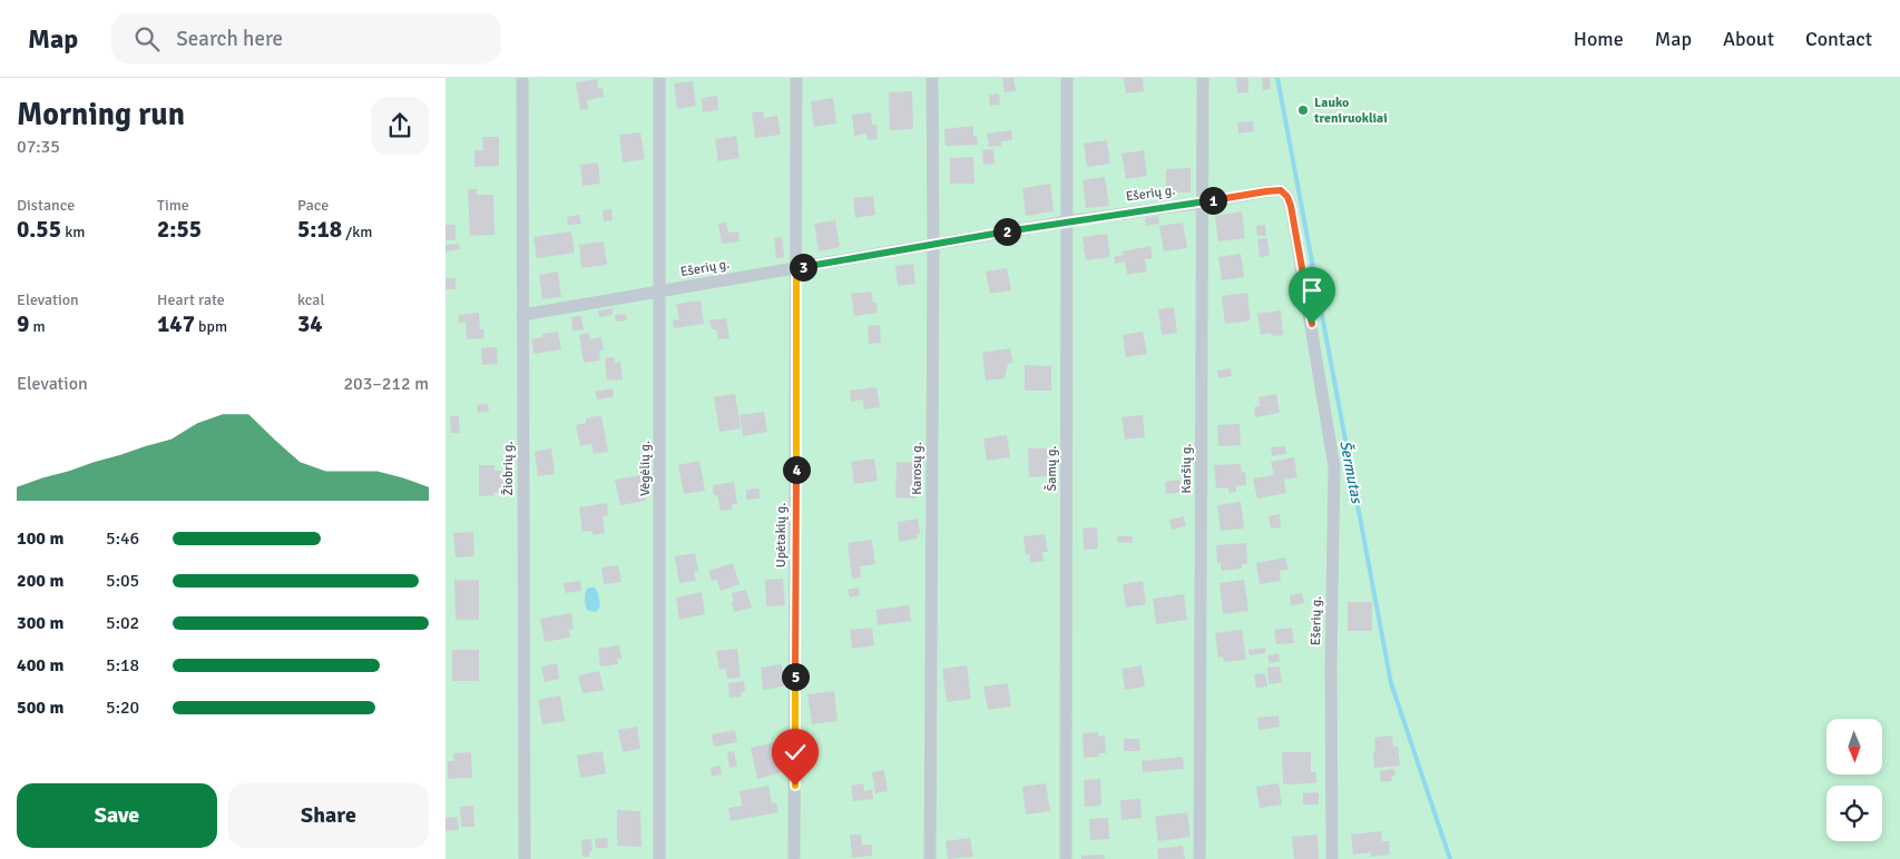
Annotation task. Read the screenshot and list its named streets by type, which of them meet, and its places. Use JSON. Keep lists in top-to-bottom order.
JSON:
{
  "streets": {
    "street": [
      "Ešerių g.",
      "Žiobrių g.",
      "Vėgėlių g.",
      "Karosų g.",
      "Šamų g.",
      "Karšių g.",
      "Upėtakių g."
    ]
  },
  "crossings": [
    ["Ešerių g.", "Žiobrių g."],
    ["Ešerių g.", "Vėgėlių g."],
    ["Ešerių g.", "Karosų g."],
    ["Ešerių g.", "Šamų g."],
    ["Ešerių g.", "Karšių g."],
    ["Ešerių g.", "Upėtakių g."]
  ],
  "water": ["Šermutas"],
  "places": ["Lauko treniruokliai"],
  "north": "bottom",
  "page": {
    "header": "Map",
    "search": "Search here",
    "nav": [
      "Home",
      "Map",
      "About",
      "Contact"
    ],
    "heading": ["Morning run", "07:35"],
    "stats": [
      ["Distance", "0.55 km"],
      ["Time", "2:55"],
      ["Pace", "5:18 /km"],
      ["Elevation", "9 m"],
      ["Heart rate", "147 bpm"],
      ["kcal", "34"]
    ],
    "pins": [
      "1",
      "2",
      "3",
      "4",
      "5"
    ],
    "chart": ["Elevation", "203–212 m"],
    "list": [
      {
        "name": "100 m",
        "note": "5:46"
      },
      {
        "name": "200 m",
        "note": "5:05"
      },
      {
        "name": "300 m",
        "note": "5:02"
      },
      {
        "name": "400 m",
        "note": "5:18"
      },
      {
        "name": "500 m",
        "note": "5:20"
      }
    ],
    "buttons": ["Save", "Share"]
  }
}
